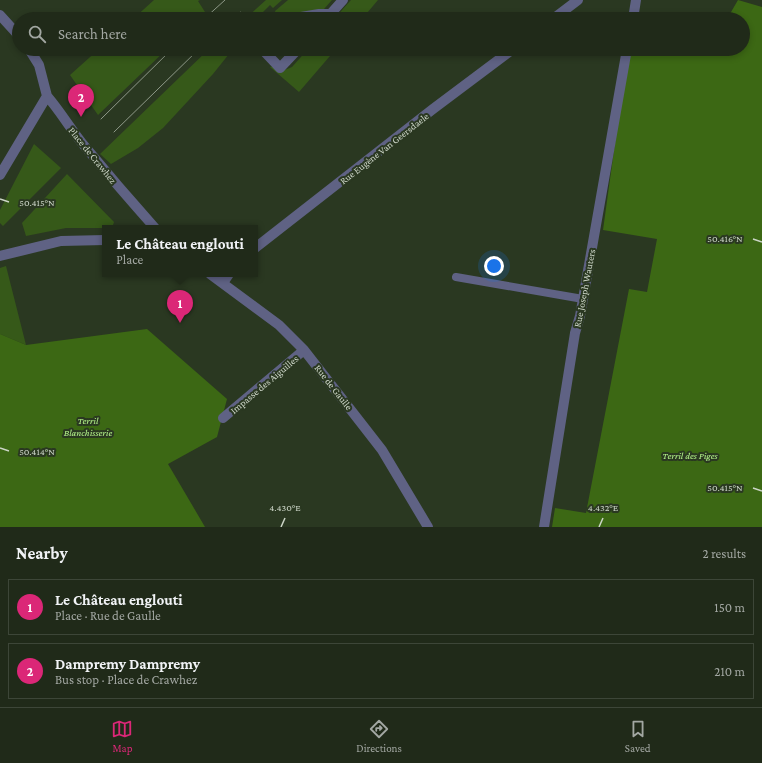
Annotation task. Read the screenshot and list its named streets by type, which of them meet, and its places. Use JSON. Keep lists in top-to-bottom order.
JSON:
{
  "streets": {
    "street": [
      "Rue Eugène Van Geersdaele",
      "Place de Crawhez",
      "Rue Joseph Wauters",
      "Impasse des Aiguilles",
      "Rue de Gaulle"
    ]
  },
  "crossings": [
    ["Impasse des Aiguilles", "Rue de Gaulle"]
  ],
  "parks": ["Terril Blanchisserie", "Terril des Piges"],
  "page": {
    "search": "Search here",
    "pins": ["2", "1"],
    "popup": ["Le Château englouti", "Place"],
    "heading": ["Nearby", "2 results"],
    "list": [
      {
        "mark": "1",
        "name": "Le Château englouti",
        "note": "Place · Rue de Gaulle",
        "value": "150 m"
      },
      {
        "mark": "2",
        "name": "Dampremy Dampremy",
        "note": "Bus stop · Place de Crawhez",
        "value": "210 m"
      }
    ],
    "nav": ["Map", "Directions", "Saved"]
  },
  "coordinates": [
    "50.415°N",
    "50.416°N",
    "50.414°N",
    "4.430°E",
    "4.432°E"
  ]
}
